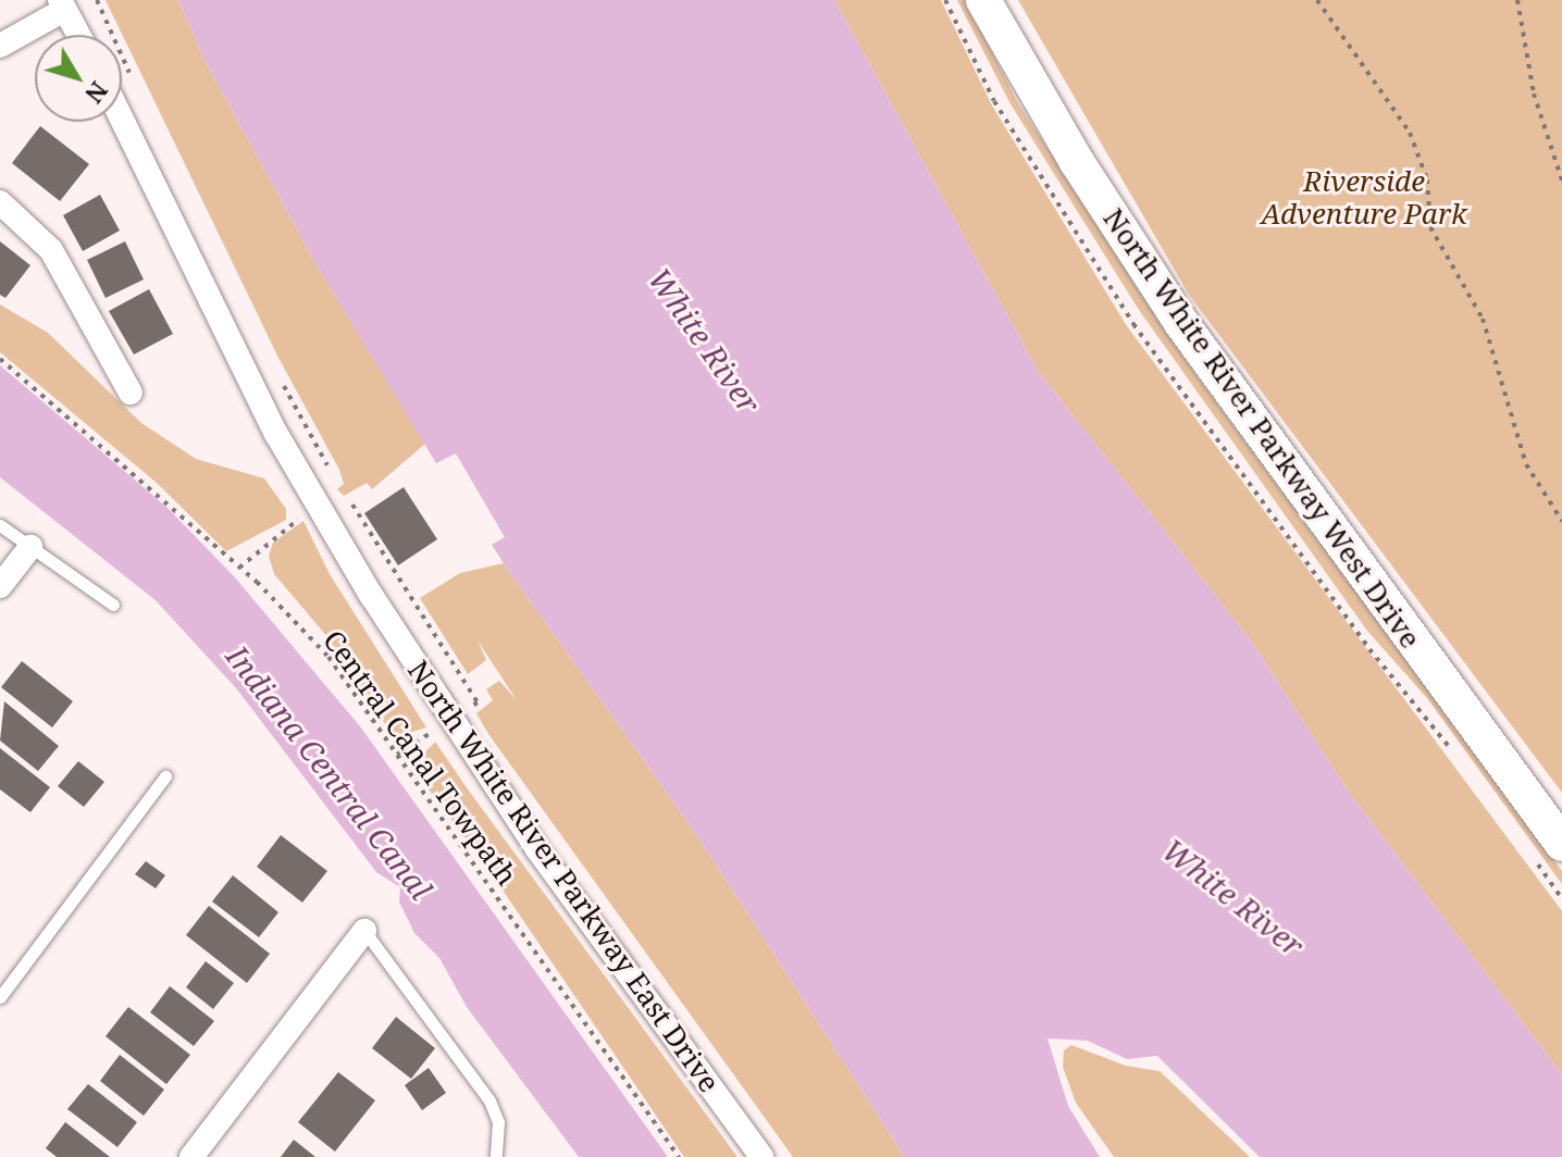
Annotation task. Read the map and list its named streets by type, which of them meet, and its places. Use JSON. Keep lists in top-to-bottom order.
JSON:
{
  "streets": {
    "street": ["North White River Parkway West Drive", "North White River Parkway East Drive"],
    "path": ["Central Canal Towpath"]
  },
  "water": ["White River", "Indiana Central Canal"],
  "parks": ["Riverside Adventure Park"],
  "north": "bottom right"
}
